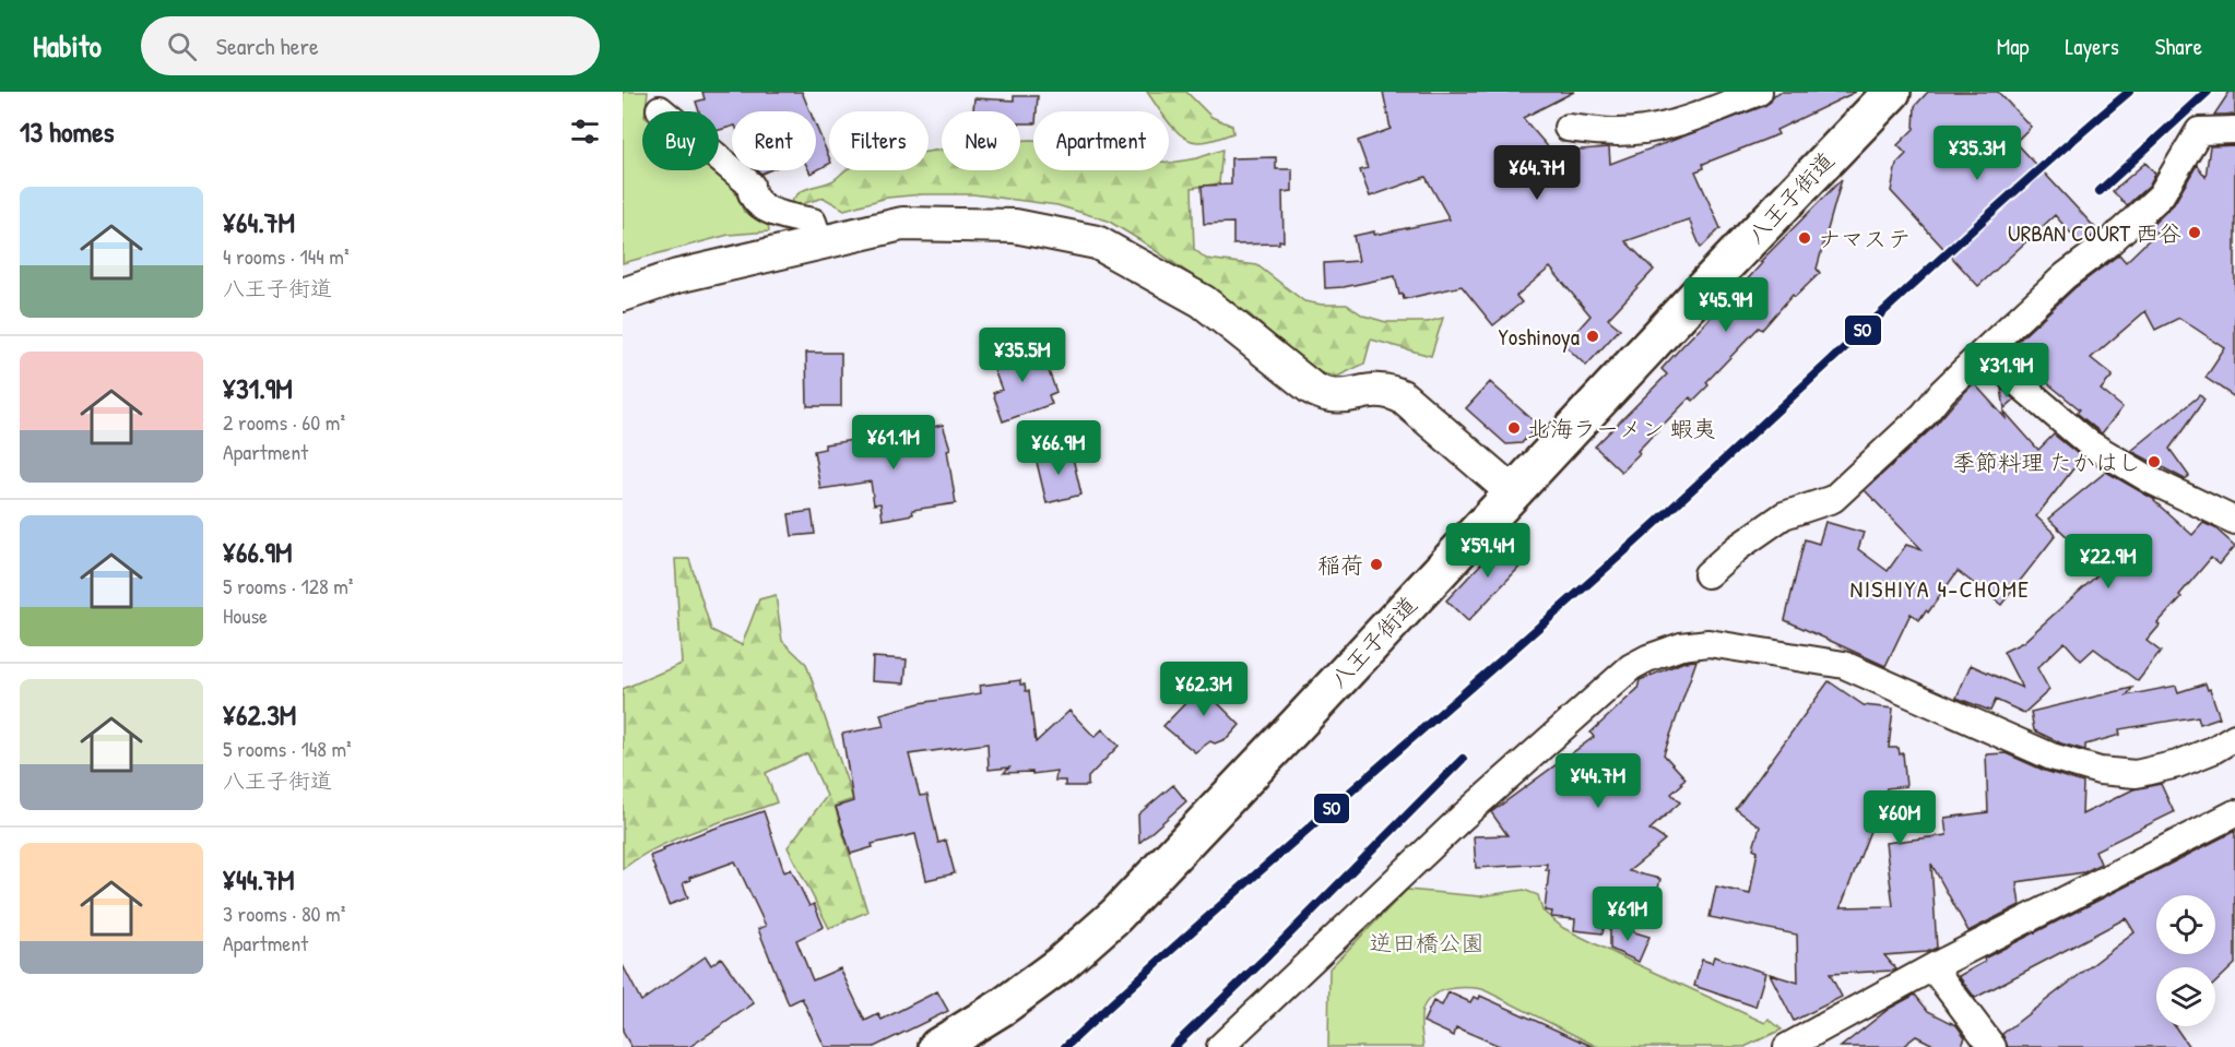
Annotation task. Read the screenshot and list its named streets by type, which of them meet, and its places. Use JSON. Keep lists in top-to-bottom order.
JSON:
{
  "streets": {
    "highway": ["八王子街道"]
  },
  "districts": ["NISHIYA 4-CHOME"],
  "parks": ["逆田橋公園"],
  "places": [
    "URBAN COURT 西谷",
    "ナマステ",
    "Yoshinoya",
    "北海ラーメン 蝦夷",
    "季節料理 たかはし",
    "稲荷"
  ],
  "lines": ["transit line SO"],
  "page": {
    "header": "Habito",
    "search": "Search here",
    "nav": ["Map", "Layers", "Share"],
    "heading": "13 homes",
    "chip": [
      "Buy",
      "Rent",
      "Filters",
      "New",
      "Apartment"
    ],
    "price": [
      "¥35.3M",
      "¥64.7M",
      "¥45.9M",
      "¥35.5M",
      "¥31.9M",
      "¥61.1M",
      "¥66.9M",
      "¥59.4M",
      "¥22.9M",
      "¥62.3M",
      "¥44.7M",
      "¥60M",
      "¥61M"
    ],
    "list": [
      {
        "name": "¥64.7M",
        "note": "4 rooms · 144 m² · 八王子街道"
      },
      {
        "name": "¥31.9M",
        "note": "2 rooms · 60 m² · Apartment"
      },
      {
        "name": "¥66.9M",
        "note": "5 rooms · 128 m² · House"
      },
      {
        "name": "¥62.3M",
        "note": "5 rooms · 148 m² · 八王子街道"
      },
      {
        "name": "¥44.7M",
        "note": "3 rooms · 80 m² · Apartment"
      }
    ]
  }
}
